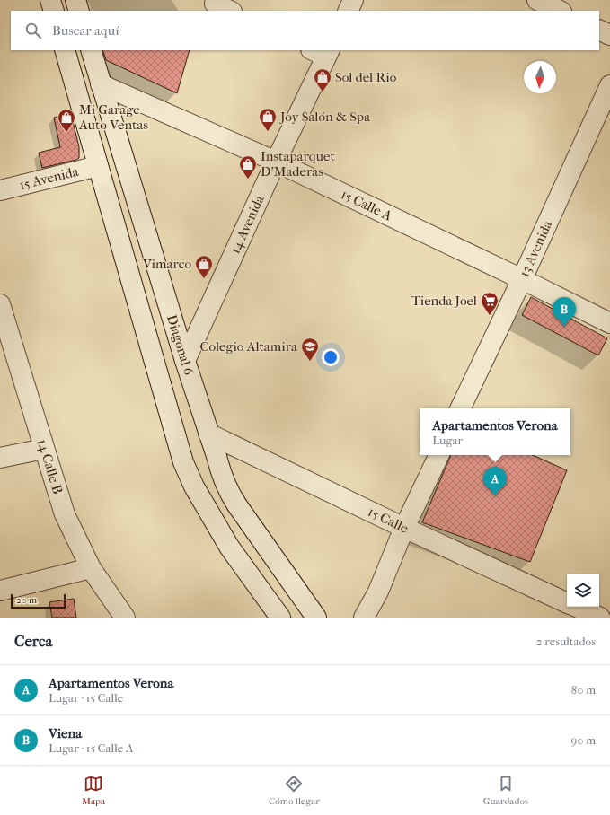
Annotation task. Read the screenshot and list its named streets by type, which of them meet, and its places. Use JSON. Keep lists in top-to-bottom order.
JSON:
{
  "streets": {
    "street": [
      "15 Avenida",
      "15 Calle A",
      "14 Avenida",
      "13 Avenida",
      "Diagonal 6",
      "14 Calle B",
      "15 Calle"
    ]
  },
  "crossings": [
    ["15 Calle A", "14 Avenida"],
    ["15 Calle A", "13 Avenida"],
    ["15 Calle A", "Diagonal 6"],
    ["14 Avenida", "Diagonal 6"],
    ["Diagonal 6", "15 Calle"]
  ],
  "places": {
    "shop": [
      "Sol del Rio",
      "Joy Salón & Spa",
      "Mi Garage Auto Ventas",
      "Instaparquet D'Maderas",
      "Vimarco"
    ],
    "supermarket": ["Tienda Joel"],
    "school or university": ["Colegio Altamira"]
  },
  "scale_bar": "20 m",
  "north": "bottom",
  "page": {
    "search": "Buscar aquí",
    "pins": ["B", "A"],
    "popup": ["Apartamentos Verona", "Lugar"],
    "scale": "20 m",
    "heading": ["Cerca", "2 resultados"],
    "list": [
      {
        "mark": "A",
        "name": "Apartamentos Verona",
        "note": "Lugar · 15 Calle",
        "value": "80 m"
      },
      {
        "mark": "B",
        "name": "Viena",
        "note": "Lugar · 15 Calle A",
        "value": "90 m"
      }
    ],
    "nav": ["Mapa", "Cómo llegar", "Guardados"]
  }
}
